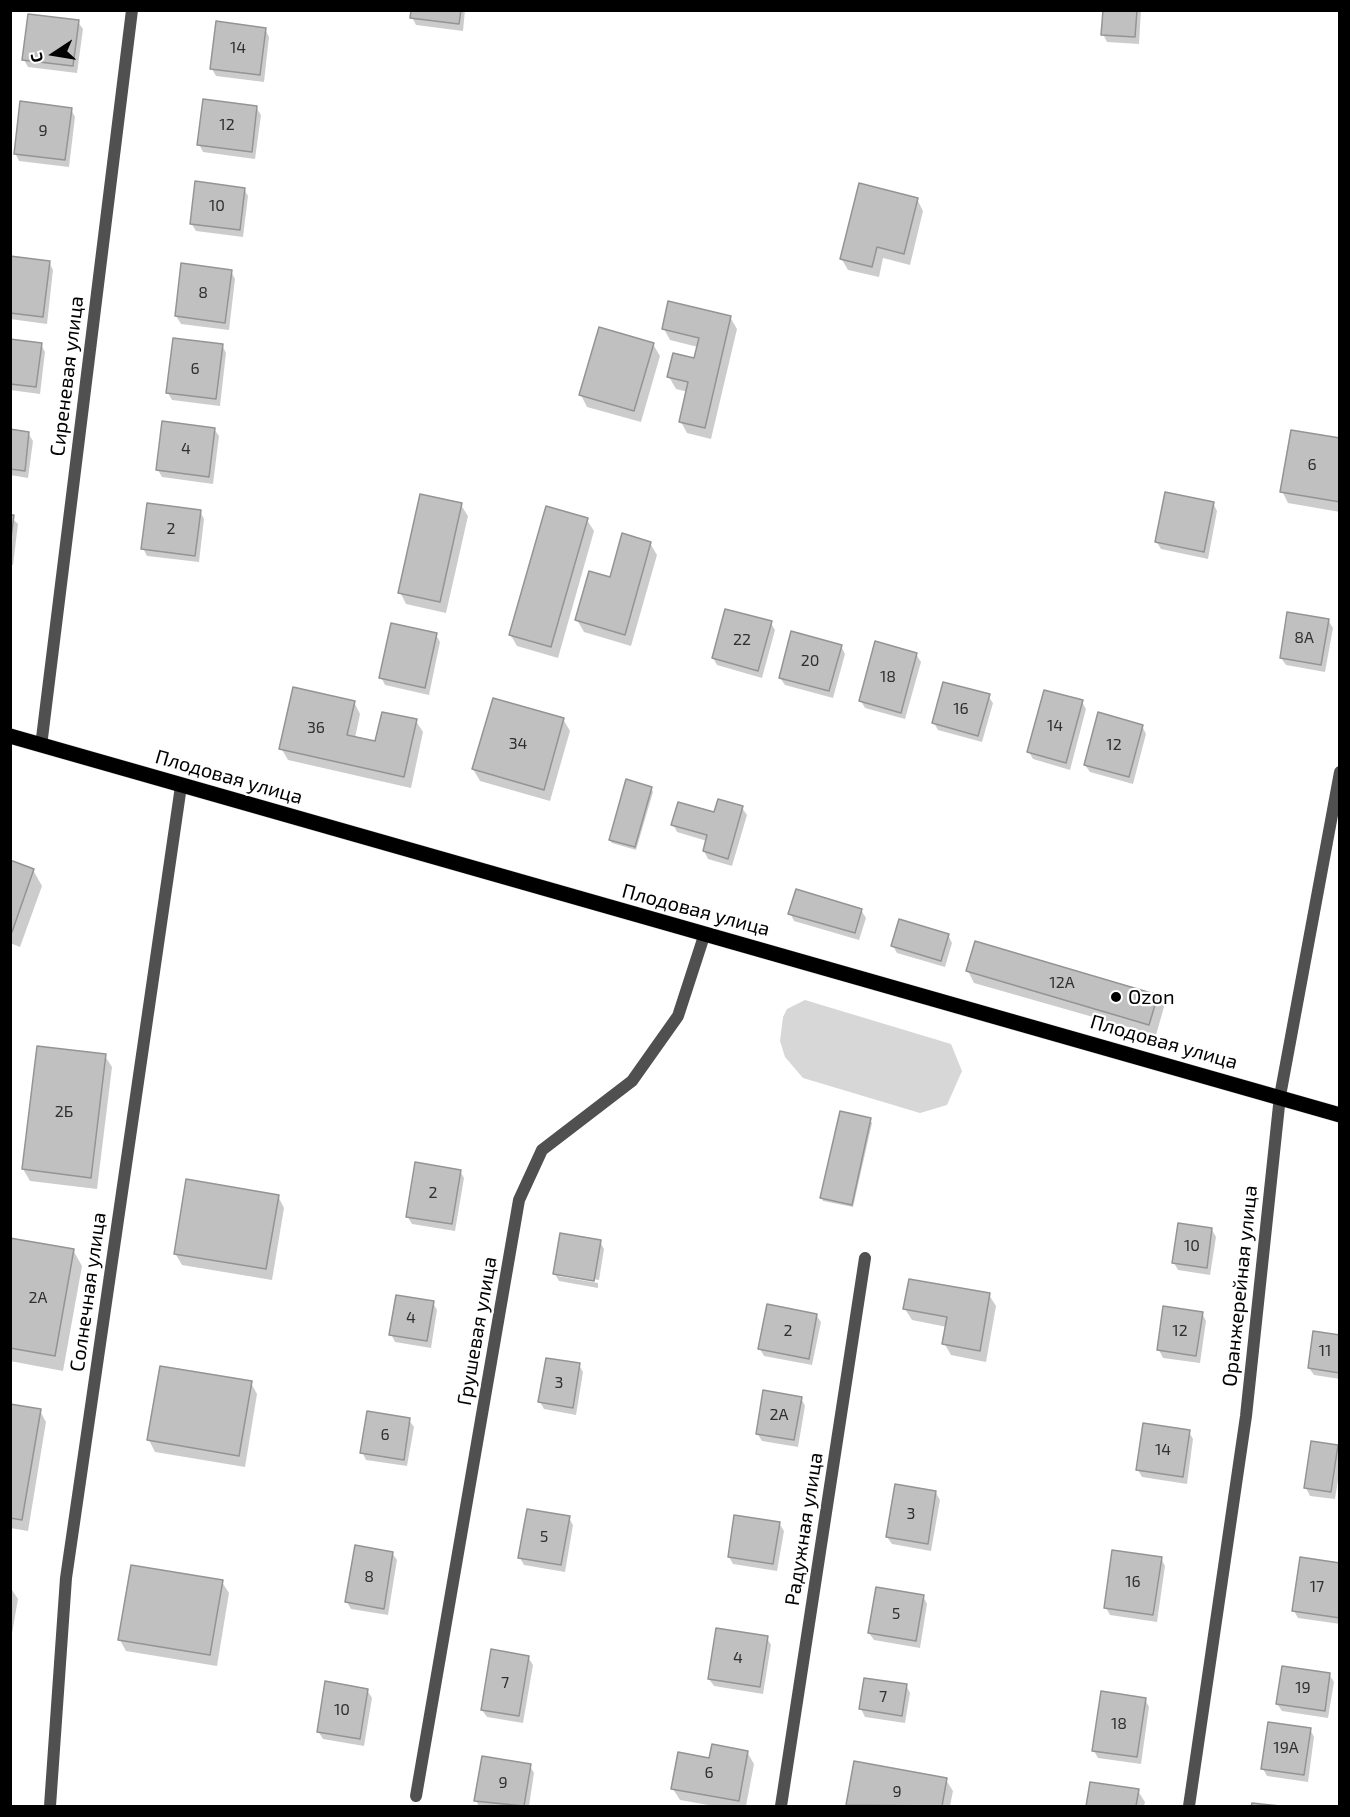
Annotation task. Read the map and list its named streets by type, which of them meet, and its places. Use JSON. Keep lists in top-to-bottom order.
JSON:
{
  "streets": {
    "main road": ["Плодовая улица"],
    "street": [
      "Сиреневая улица",
      "Оранжерейная улица",
      "Солнечная улица",
      "Грушевая улица",
      "Радужная улица"
    ]
  },
  "crossings": [
    ["Сиреневая улица", "Плодовая улица"],
    ["Плодовая улица", "Оранжерейная улица"],
    ["Плодовая улица", "Солнечная улица"],
    ["Плодовая улица", "Грушевая улица"]
  ],
  "places": ["Ozon"],
  "house_numbers": [
    "14",
    "12",
    "9",
    "10",
    "8",
    "6",
    "4",
    "6",
    "2",
    "8А",
    "22",
    "20",
    "18",
    "16",
    "14",
    "36",
    "34",
    "12",
    "12А",
    "2Б",
    "2",
    "10",
    "2А",
    "4",
    "2",
    "12",
    "11",
    "3",
    "2А",
    "6",
    "14",
    "3",
    "5",
    "8",
    "16",
    "17",
    "5",
    "4",
    "7",
    "19",
    "7",
    "10",
    "18",
    "19А",
    "6",
    "9",
    "9"
  ],
  "north": "left"
}
